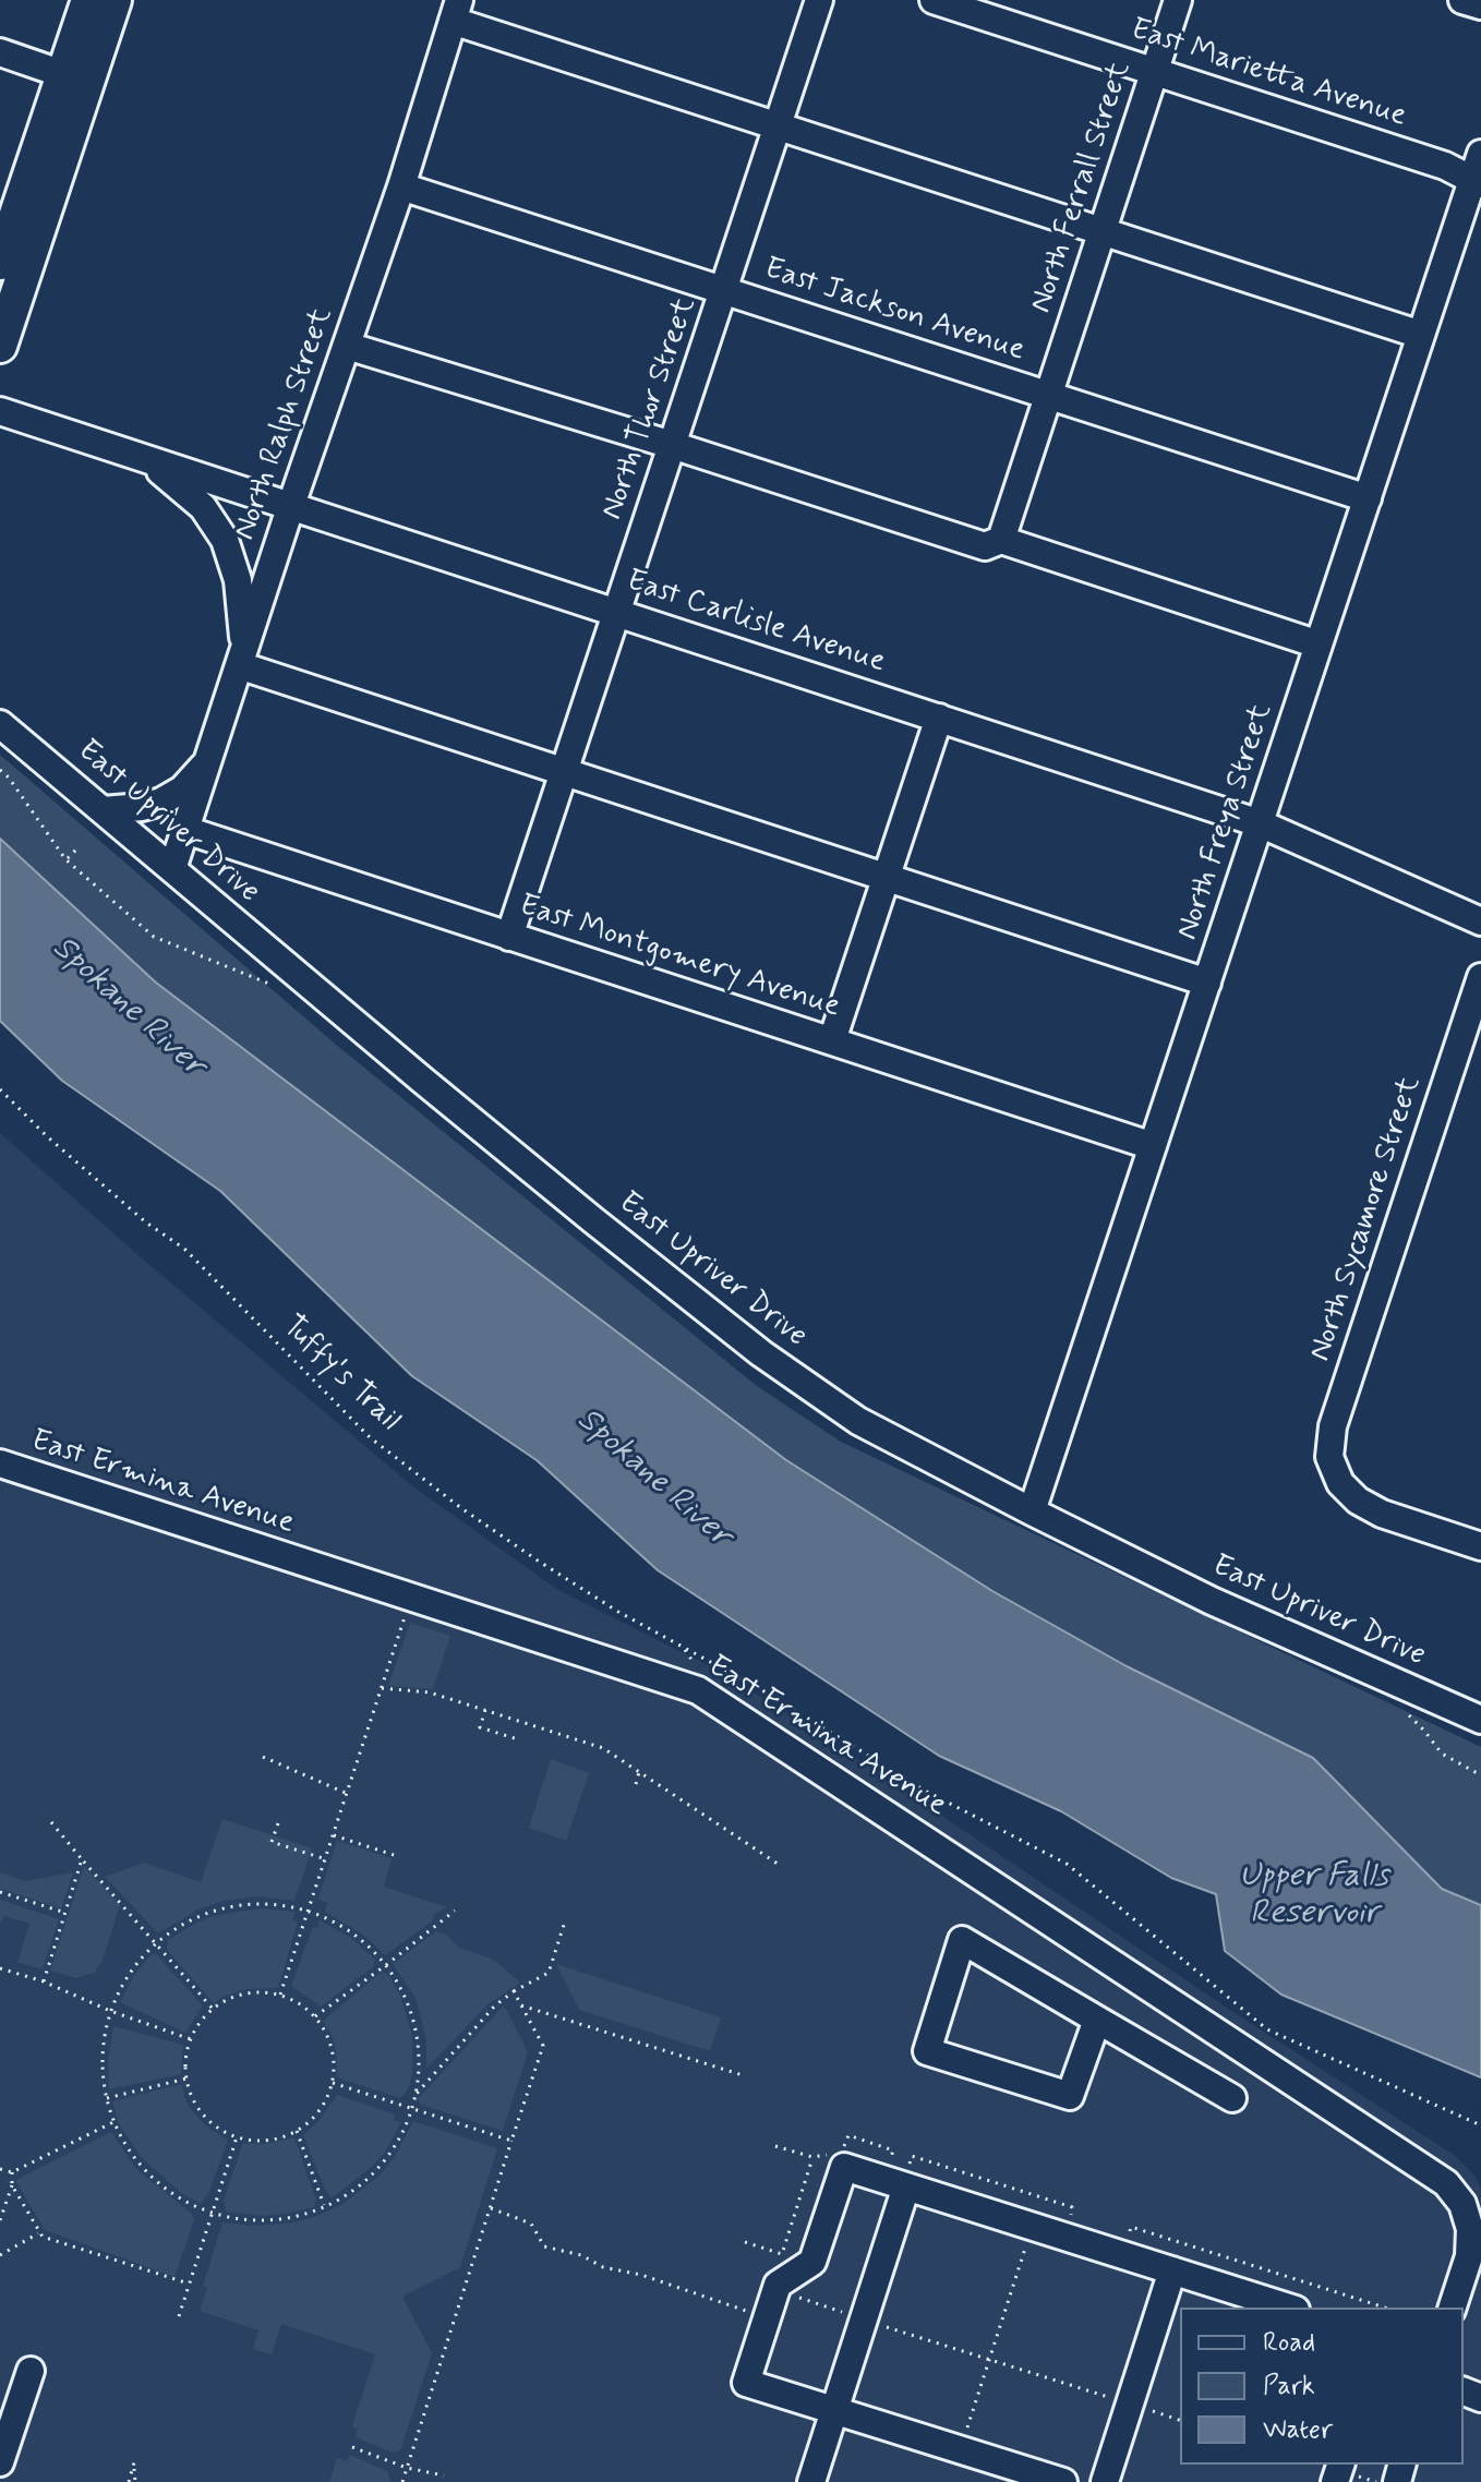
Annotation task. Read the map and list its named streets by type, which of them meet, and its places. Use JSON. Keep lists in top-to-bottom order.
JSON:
{
  "streets": {
    "street": [
      "East Marietta Avenue",
      "North Ferrall Street",
      "East Jackson Avenue",
      "North Thor Street",
      "North Ralph Street",
      "East Carlisle Avenue",
      "East Upriver Drive",
      "North Freya Street",
      "East Montgomery Avenue",
      "North Sycamore Street",
      "East Ermina Avenue"
    ],
    "path": ["Tuffy's Trail"]
  },
  "crossings": [
    ["East Marietta Avenue", "North Ferrall Street"],
    ["East Marietta Avenue", "North Freya Street"],
    ["North Ferrall Street", "East Jackson Avenue"],
    ["East Jackson Avenue", "North Thor Street"],
    ["East Jackson Avenue", "North Ralph Street"],
    ["East Jackson Avenue", "North Freya Street"],
    ["North Thor Street", "East Carlisle Avenue"],
    ["North Thor Street", "East Montgomery Avenue"],
    ["North Ralph Street", "East Carlisle Avenue"],
    ["North Ralph Street", "East Upriver Drive"],
    ["North Ralph Street", "East Montgomery Avenue"],
    ["East Carlisle Avenue", "North Freya Street"],
    ["East Upriver Drive", "North Freya Street"],
    ["North Freya Street", "East Montgomery Avenue"]
  ],
  "water": ["Spokane River", "Upper Falls Reservoir"],
  "legend": ["Road", "Park", "Water"]
}
